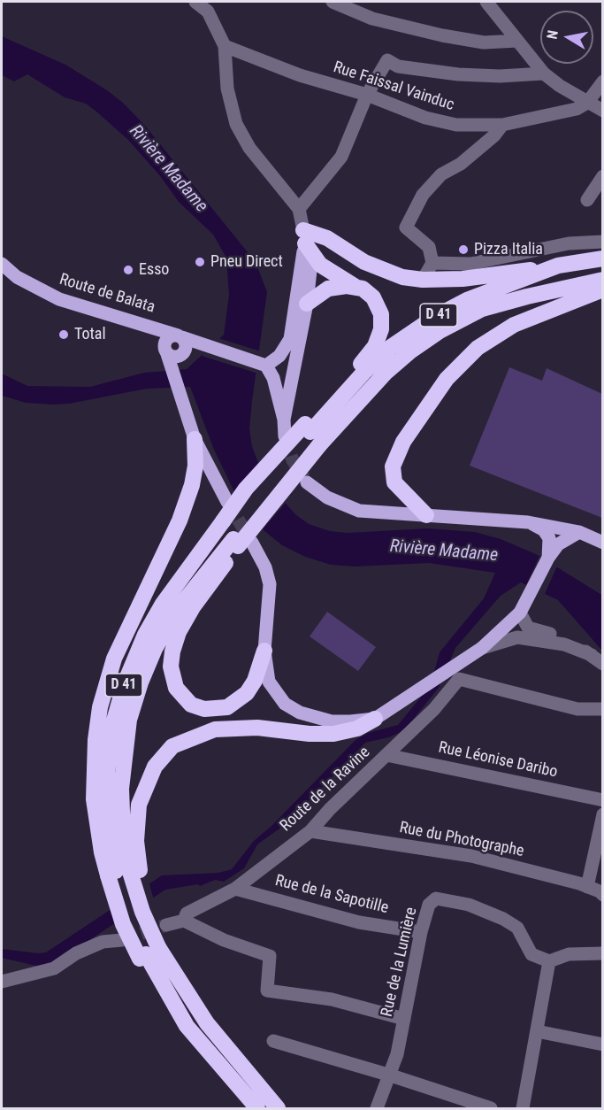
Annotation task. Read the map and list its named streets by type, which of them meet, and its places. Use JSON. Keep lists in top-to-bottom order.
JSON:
{
  "streets": {
    "highway": ["D 41"],
    "main road": ["Route de Balata"],
    "street": [
      "Rue Faissal Vainduc",
      "Rue Léonise Daribo",
      "Route de la Ravine",
      "Rue du Photographe",
      "Rue de la Sapotille",
      "Rue de la Lumière"
    ]
  },
  "crossings": [
    ["Rue Léonise Daribo", "Route de la Ravine"],
    ["Route de la Ravine", "Rue du Photographe"],
    ["Route de la Ravine", "Rue de la Sapotille"],
    ["Rue de la Sapotille", "Rue de la Lumière"]
  ],
  "water": ["Rivière Madame"],
  "places": [
    "Pizza Italia",
    "Pneu Direct",
    "Esso",
    "Total"
  ],
  "north": "left"
}
